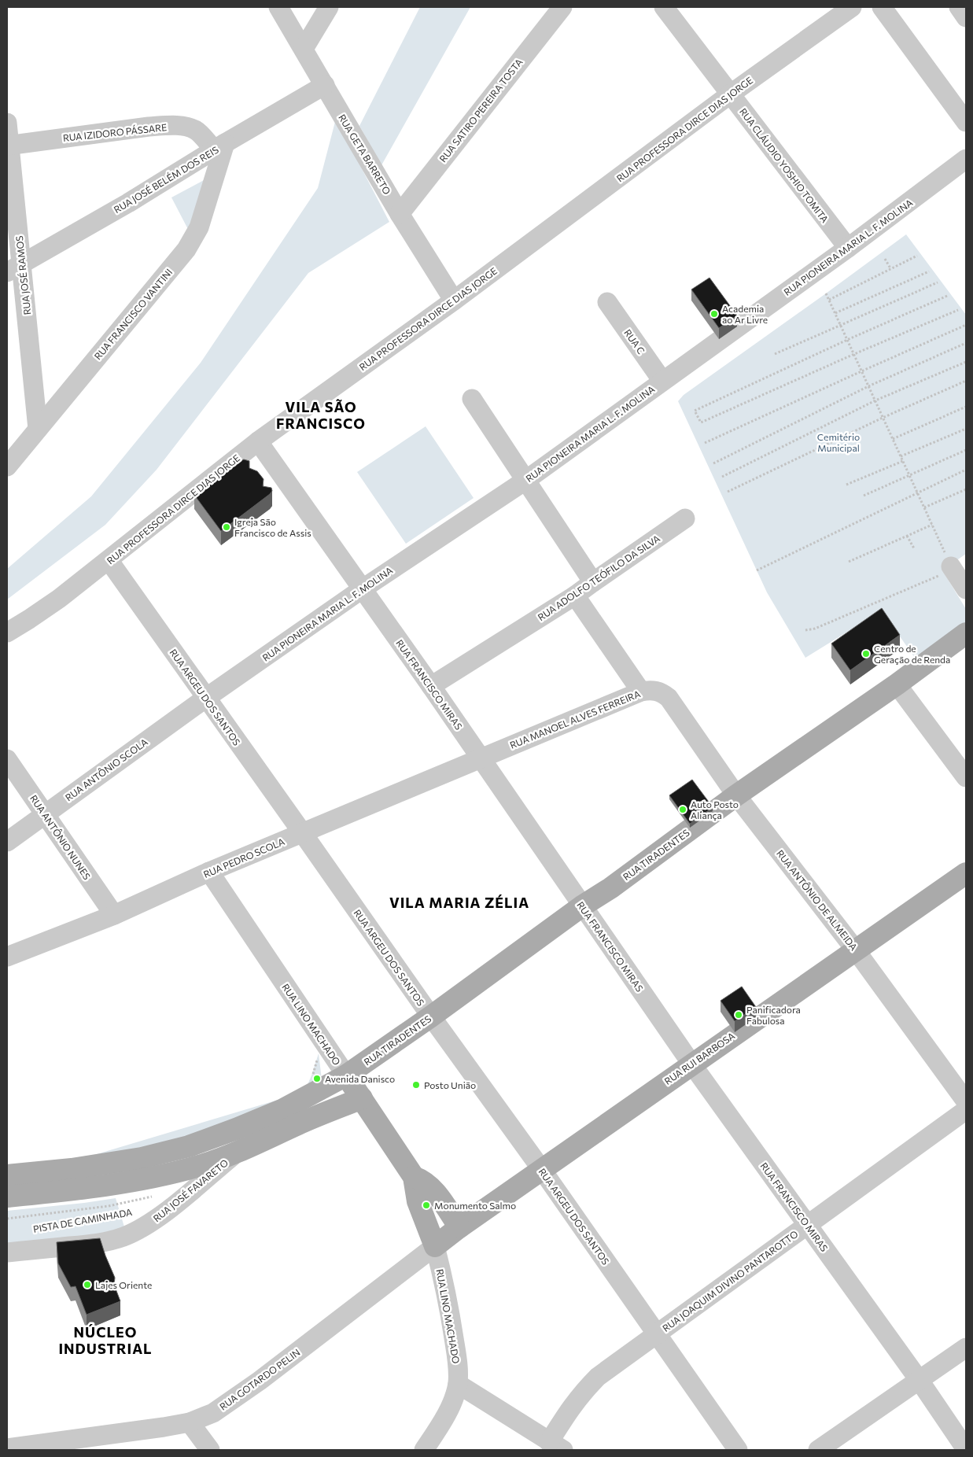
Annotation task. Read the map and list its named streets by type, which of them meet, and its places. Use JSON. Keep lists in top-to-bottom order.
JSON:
{
  "streets": {
    "main road": ["RUA TIRADENTES", "RUA LINO MACHADO", "RUA RUI BARBOSA"],
    "street": [
      "RUA SATIRO PEREIRA TOSTA",
      "RUA PROFESSORA DIRCE DIAS JORGE",
      "RUA IZIDORO PÁSSARE",
      "RUA GETA BARRETO",
      "RUA CLÁUDIO YOSHIO TOMITA",
      "RUA JOSÉ BELÉM DOS REIS",
      "RUA PIONEIRA MARIA L. F. MOLINA",
      "RUA JOSÉ RAMOS",
      "RUA FRANCISCO VANTINI",
      "RUA C",
      "RUA ADOLFO TEÓFILO DA SILVA",
      "RUA FRANCISCO MIRAS",
      "RUA ARGEU DOS SANTOS",
      "RUA MANOEL ALVES FERREIRA",
      "RUA ANTÔNIO SCOLA",
      "RUA ANTÔNIO NUNES",
      "RUA PEDRO SCOLA",
      "RUA ANTÔNIO DE ALMEIDA",
      "RUA JOSÉ FAVARETO",
      "RUA JOAQUIM DIVINO PANTAROTTO",
      "RUA GOTARDO PELIN"
    ],
    "path": ["PISTA DE CAMINHADA"]
  },
  "crossings": [
    ["RUA SATIRO PEREIRA TOSTA", "RUA GETA BARRETO"],
    ["RUA PROFESSORA DIRCE DIAS JORGE", "RUA GETA BARRETO"],
    ["RUA PROFESSORA DIRCE DIAS JORGE", "RUA CLÁUDIO YOSHIO TOMITA"],
    ["RUA PROFESSORA DIRCE DIAS JORGE", "RUA FRANCISCO MIRAS"],
    ["RUA PROFESSORA DIRCE DIAS JORGE", "RUA ARGEU DOS SANTOS"],
    ["RUA IZIDORO PÁSSARE", "RUA JOSÉ BELÉM DOS REIS"],
    ["RUA IZIDORO PÁSSARE", "RUA JOSÉ RAMOS"],
    ["RUA IZIDORO PÁSSARE", "RUA FRANCISCO VANTINI"],
    ["RUA GETA BARRETO", "RUA JOSÉ BELÉM DOS REIS"],
    ["RUA CLÁUDIO YOSHIO TOMITA", "RUA PIONEIRA MARIA L. F. MOLINA"],
    ["RUA JOSÉ BELÉM DOS REIS", "RUA JOSÉ RAMOS"],
    ["RUA JOSÉ BELÉM DOS REIS", "RUA FRANCISCO VANTINI"],
    ["RUA PIONEIRA MARIA L. F. MOLINA", "RUA C"],
    ["RUA PIONEIRA MARIA L. F. MOLINA", "RUA FRANCISCO MIRAS"],
    ["RUA PIONEIRA MARIA L. F. MOLINA", "RUA ARGEU DOS SANTOS"],
    ["RUA PIONEIRA MARIA L. F. MOLINA", "RUA ANTÔNIO SCOLA"],
    ["RUA JOSÉ RAMOS", "RUA FRANCISCO VANTINI"],
    ["RUA ADOLFO TEÓFILO DA SILVA", "RUA FRANCISCO MIRAS"],
    ["RUA FRANCISCO MIRAS", "RUA MANOEL ALVES FERREIRA"],
    ["RUA FRANCISCO MIRAS", "RUA TIRADENTES"],
    ["RUA FRANCISCO MIRAS", "RUA PEDRO SCOLA"],
    ["RUA FRANCISCO MIRAS", "RUA RUI BARBOSA"],
    ["RUA FRANCISCO MIRAS", "RUA JOAQUIM DIVINO PANTAROTTO"],
    ["RUA ARGEU DOS SANTOS", "RUA ANTÔNIO SCOLA"],
    ["RUA ARGEU DOS SANTOS", "RUA TIRADENTES"],
    ["RUA ARGEU DOS SANTOS", "RUA PEDRO SCOLA"],
    ["RUA ARGEU DOS SANTOS", "RUA RUI BARBOSA"],
    ["RUA ARGEU DOS SANTOS", "RUA JOAQUIM DIVINO PANTAROTTO"],
    ["RUA MANOEL ALVES FERREIRA", "RUA PEDRO SCOLA"],
    ["RUA MANOEL ALVES FERREIRA", "RUA ANTÔNIO DE ALMEIDA"],
    ["RUA ANTÔNIO SCOLA", "RUA ANTÔNIO NUNES"],
    ["RUA ANTÔNIO NUNES", "RUA PEDRO SCOLA"],
    ["RUA TIRADENTES", "RUA ANTÔNIO DE ALMEIDA"],
    ["RUA TIRADENTES", "RUA LINO MACHADO"],
    ["RUA PEDRO SCOLA", "RUA LINO MACHADO"],
    ["RUA ANTÔNIO DE ALMEIDA", "RUA RUI BARBOSA"],
    ["RUA LINO MACHADO", "RUA RUI BARBOSA"],
    ["RUA LINO MACHADO", "RUA GOTARDO PELIN"],
    ["RUA RUI BARBOSA", "RUA GOTARDO PELIN"]
  ],
  "districts": ["VILA SÃO FRANCISCO", "VILA MARIA ZÉLIA", "NÚCLEO INDUSTRIAL"],
  "parks": ["Cemitério Municipal"],
  "places": [
    "Academia ao Ar Livre",
    "Igreja São Francisco de Assis",
    "Centro de Geração de Renda",
    "Auto Posto Aliança",
    "Panificadora Fabulosa",
    "Avenida Danisco",
    "Posto União",
    "Monumento Salmo",
    "Lajes Oriente"
  ]
}
